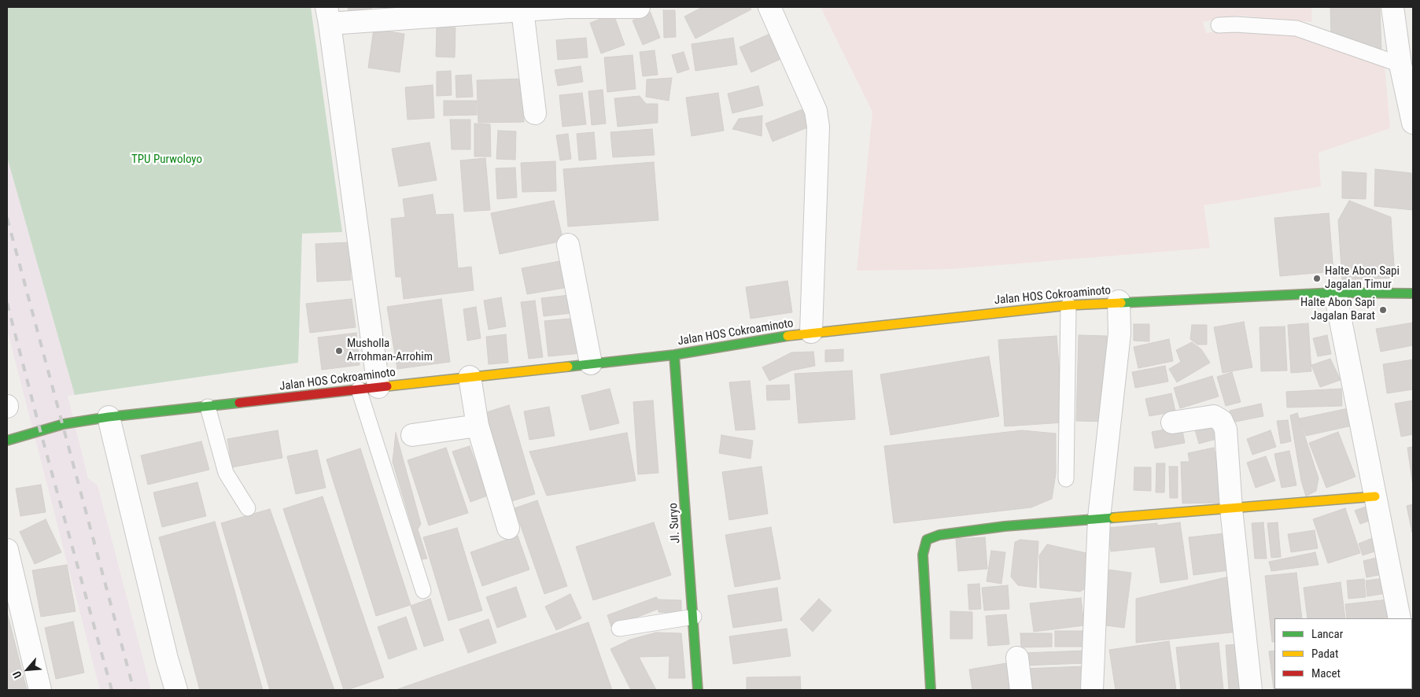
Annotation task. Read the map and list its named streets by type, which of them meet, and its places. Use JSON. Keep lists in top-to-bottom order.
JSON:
{
  "streets": {
    "main road": ["Jalan HOS Cokroaminoto", "Jl. Suryo"]
  },
  "crossings": [
    ["Jalan HOS Cokroaminoto", "Jl. Suryo"]
  ],
  "parks": ["TPU Purwoloyo"],
  "places": ["Halte Abon Sapi Jagalan Timur", "Halte Abon Sapi Jagalan Barat", "Musholla Arrohman-Arrohim"],
  "legend": ["Lancar", "Padat", "Macet"],
  "north": "bottom left"
}
